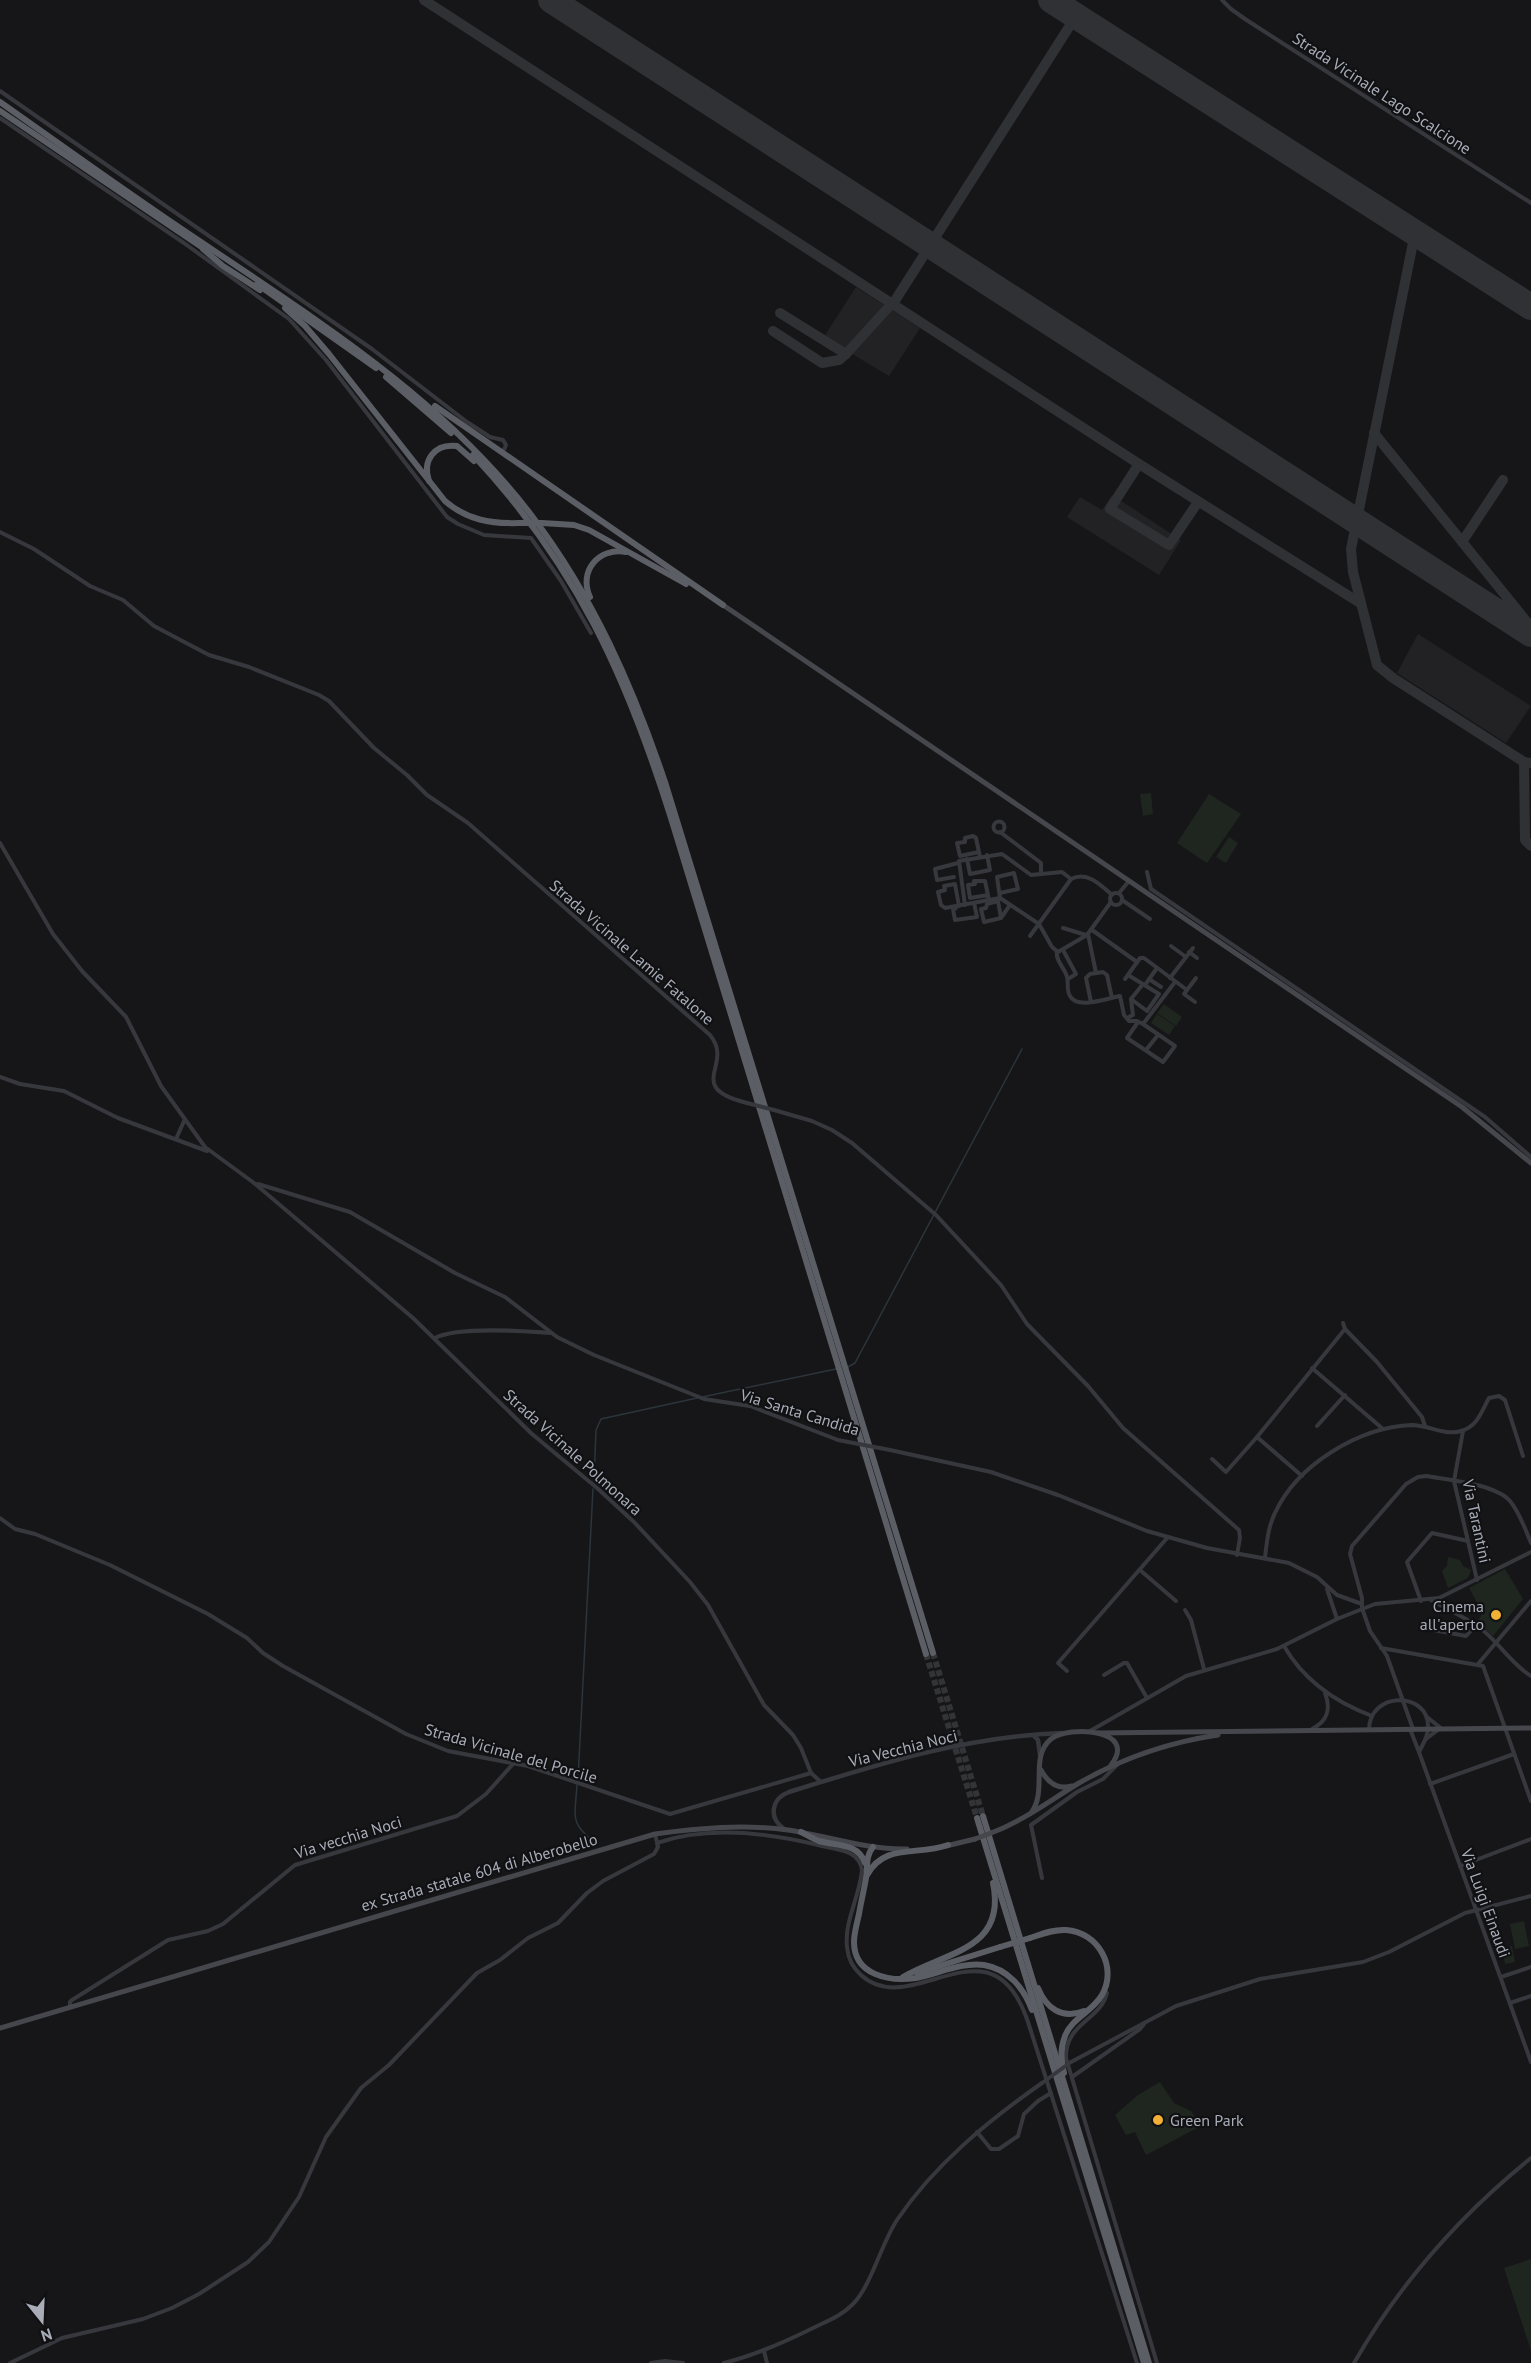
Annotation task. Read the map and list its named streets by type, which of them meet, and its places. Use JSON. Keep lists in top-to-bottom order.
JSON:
{
  "streets": {
    "main road": ["ex Strada statale 604 di Alberobello"],
    "street": [
      "Strada Vicinale Lago Scalcione",
      "Strada Vicinale Lamie Fatalone",
      "Via Santa Candida",
      "Strada Vicinale Polmonara",
      "Via Tarantini",
      "Via Vecchia Noci",
      "Strada Vicinale del Porcile",
      "Via vecchia Noci",
      "Via Luigi Einaudi"
    ]
  },
  "crossings": [
    ["Strada Vicinale Lamie Fatalone", "Via Santa Candida"],
    ["Via Santa Candida", "Strada Vicinale Polmonara"],
    ["Via Santa Candida", "Via Luigi Einaudi"],
    ["Strada Vicinale Polmonara", "Via Vecchia Noci"],
    ["Strada Vicinale Polmonara", "Strada Vicinale del Porcile"],
    ["Via Tarantini", "Via Luigi Einaudi"],
    ["Via Vecchia Noci", "ex Strada statale 604 di Alberobello"],
    ["Strada Vicinale del Porcile", "Via vecchia Noci"],
    ["Via vecchia Noci", "ex Strada statale 604 di Alberobello"]
  ],
  "places": ["Cinema all'aperto", "Green Park"],
  "north": "bottom"
}
